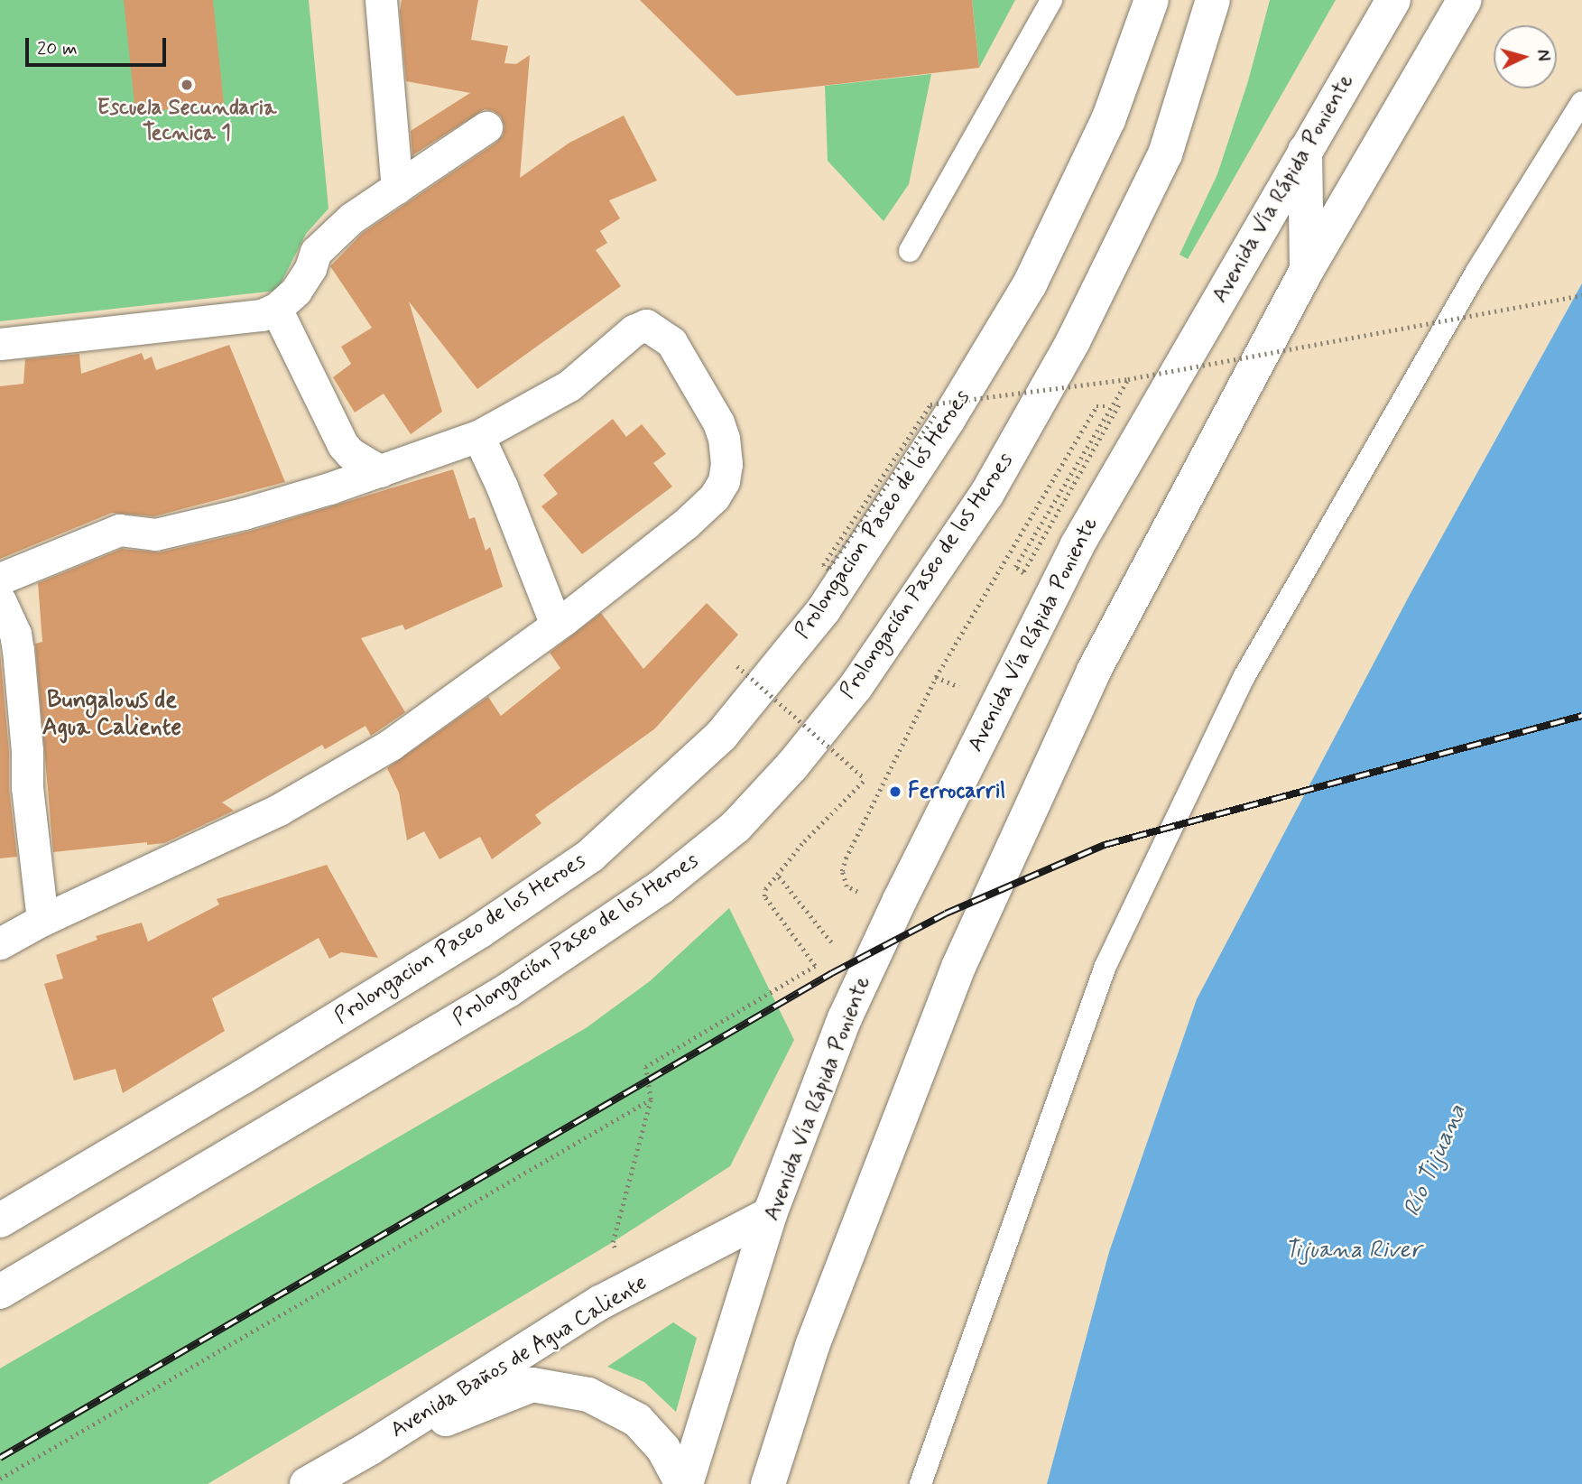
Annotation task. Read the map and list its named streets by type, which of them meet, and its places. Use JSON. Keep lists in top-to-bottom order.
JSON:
{
  "streets": {
    "main road": [
      "Avenida Vía Rápida Poniente",
      "Prolongacion Paseo de los Heroes",
      "Prolongación Paseo de los Heroes",
      "Avenida Baños de Agua Caliente"
    ]
  },
  "crossings": [
    ["Avenida Vía Rápida Poniente", "Avenida Baños de Agua Caliente"]
  ],
  "districts": ["Bungalows de Agua Caliente"],
  "water": ["Río Tijuana", "Tijuana River"],
  "places": ["Escuela Secundaria Tecnica 1", "Ferrocarril"],
  "scale_bar": "20 m",
  "north": "right"
}
